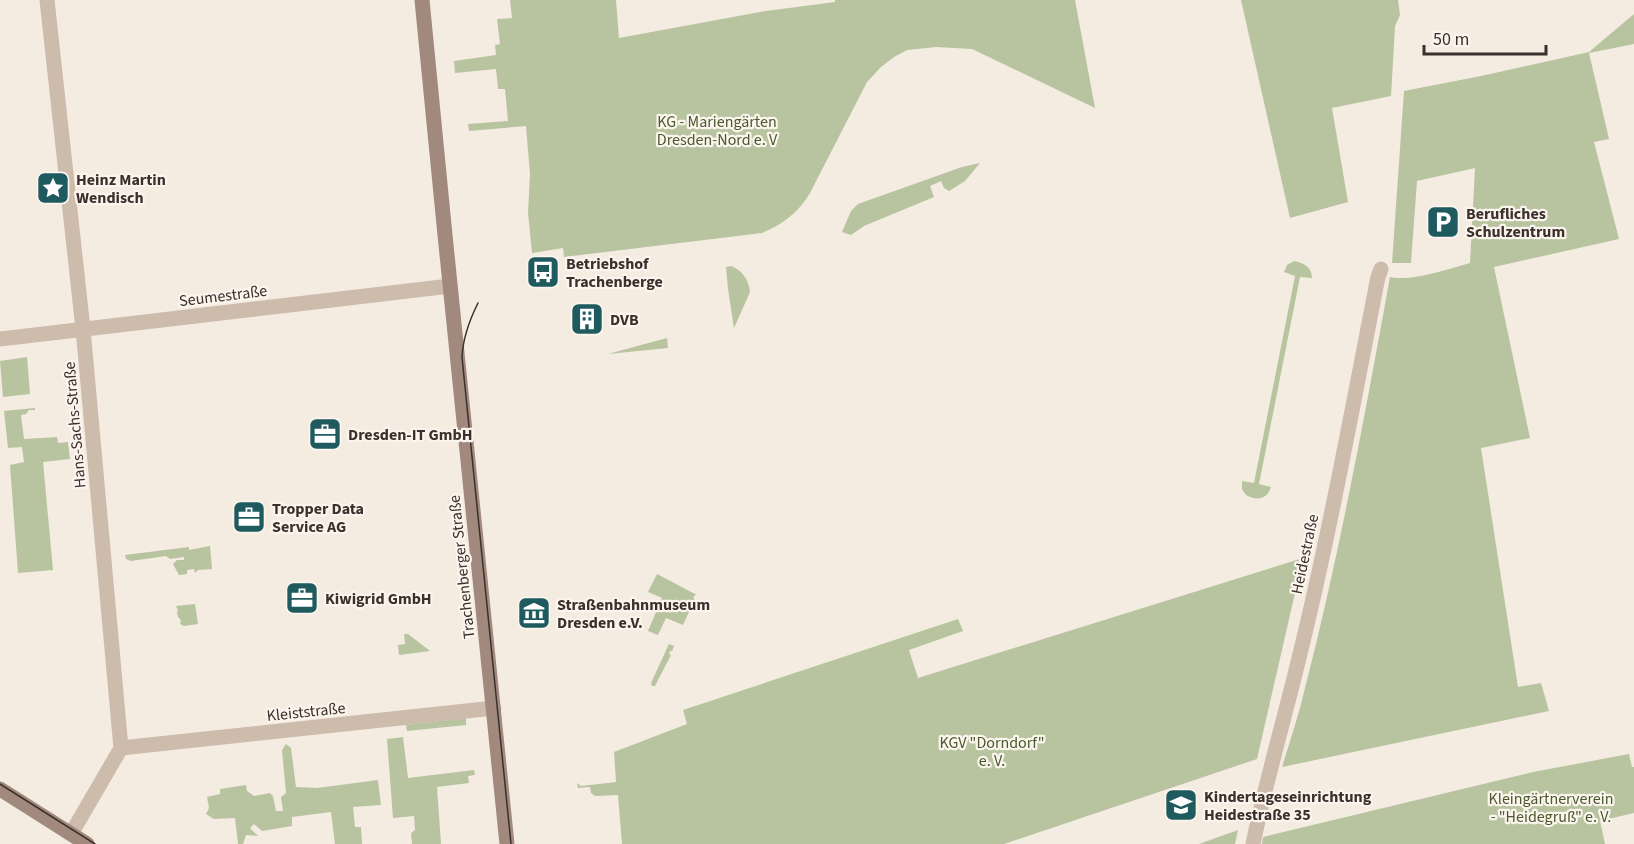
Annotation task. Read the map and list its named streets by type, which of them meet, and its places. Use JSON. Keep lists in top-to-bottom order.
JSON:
{
  "streets": {
    "street": [
      "Seumestraße",
      "Hans-Sachs-Straße",
      "Heidestraße",
      "Trachenberger Straße",
      "Kleiststraße"
    ]
  },
  "crossings": [
    ["Seumestraße", "Hans-Sachs-Straße"],
    ["Seumestraße", "Trachenberger Straße"],
    ["Hans-Sachs-Straße", "Kleiststraße"],
    ["Trachenberger Straße", "Kleiststraße"]
  ],
  "parks": ["KG - Mariengärten Dresden-Nord e. V", "KGV \"Dorndorf\" e. V.", "Kleingärtnerverein - \"Heidegruß\" e. V."],
  "places": {
    "place": ["Heinz Martin Wendisch"],
    "parking": ["Berufliches Schulzentrum"],
    "bus stop": ["Betriebshof Trachenberge"],
    "building": ["DVB"],
    "office": ["Dresden-IT GmbH", "Tropper Data Service AG", "Kiwigrid GmbH"],
    "museum": ["Straßenbahnmuseum Dresden e.V."],
    "school or university": ["Kindertageseinrichtung Heidestraße 35"]
  },
  "scale_bar": "50 m"
}
